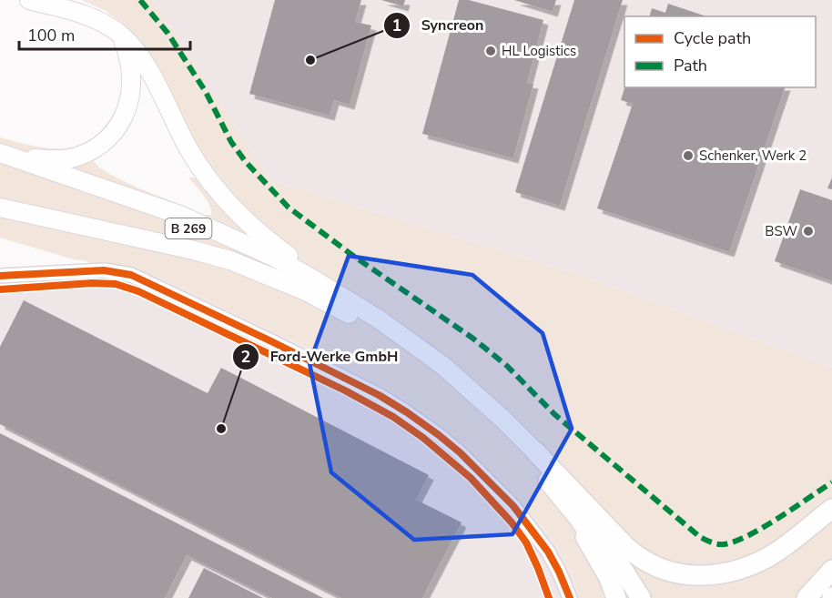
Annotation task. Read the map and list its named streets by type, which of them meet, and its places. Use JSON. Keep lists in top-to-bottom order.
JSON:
{
  "streets": {
    "main road": ["B 269"]
  },
  "places": [
    "HL Logistics",
    "Syncreon",
    "Schenker, Werk 2",
    "BSW",
    "Ford-Werke GmbH"
  ],
  "legend": ["Cycle path", "Path"],
  "scale_bar": "100 m"
}
